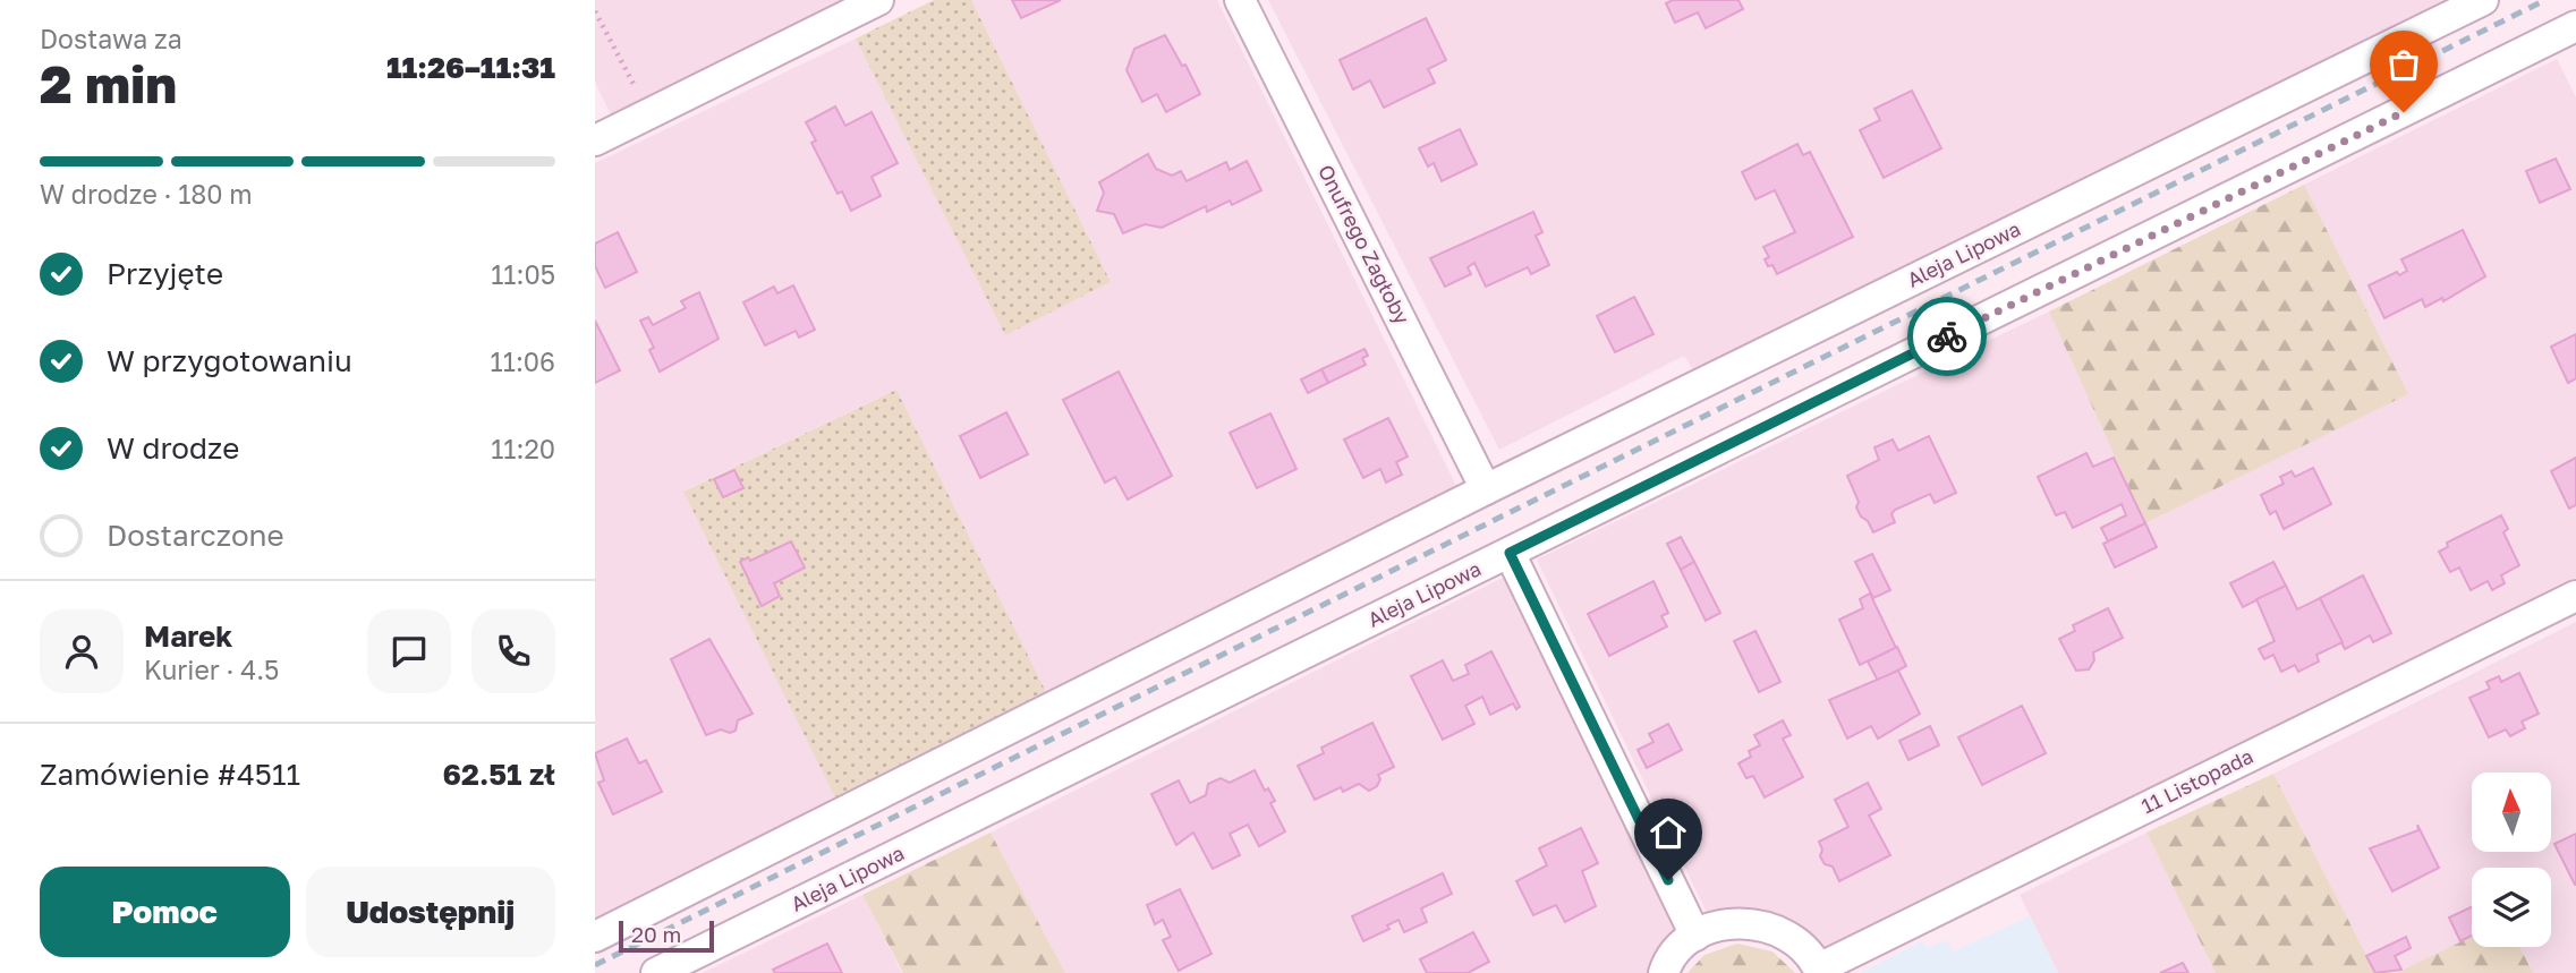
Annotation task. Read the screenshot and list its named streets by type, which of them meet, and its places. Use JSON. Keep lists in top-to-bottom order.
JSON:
{
  "streets": {
    "street": ["Onufrego Zagłoby", "Aleja Lipowa", "11 Listopada"]
  },
  "crossings": [
    ["Onufrego Zagłoby", "Aleja Lipowa"]
  ],
  "scale_bar": "20 m",
  "north": "top",
  "page": {
    "heading": ["2 min", "Dostawa za", "11:26–11:31"],
    "panel": [
      "Marek",
      "Kurier · 4.5",
      "Zamówienie #4511",
      "62.51 zł"
    ],
    "bar": "W drodze · 180 m",
    "list": [
      ["Przyjęte", "11:05"],
      ["W przygotowaniu", "11:06"],
      ["W drodze", "11:20"],
      "Dostarczone"
    ],
    "buttons": ["Pomoc", "Udostępnij"],
    "scale": "20 m"
  }
}
